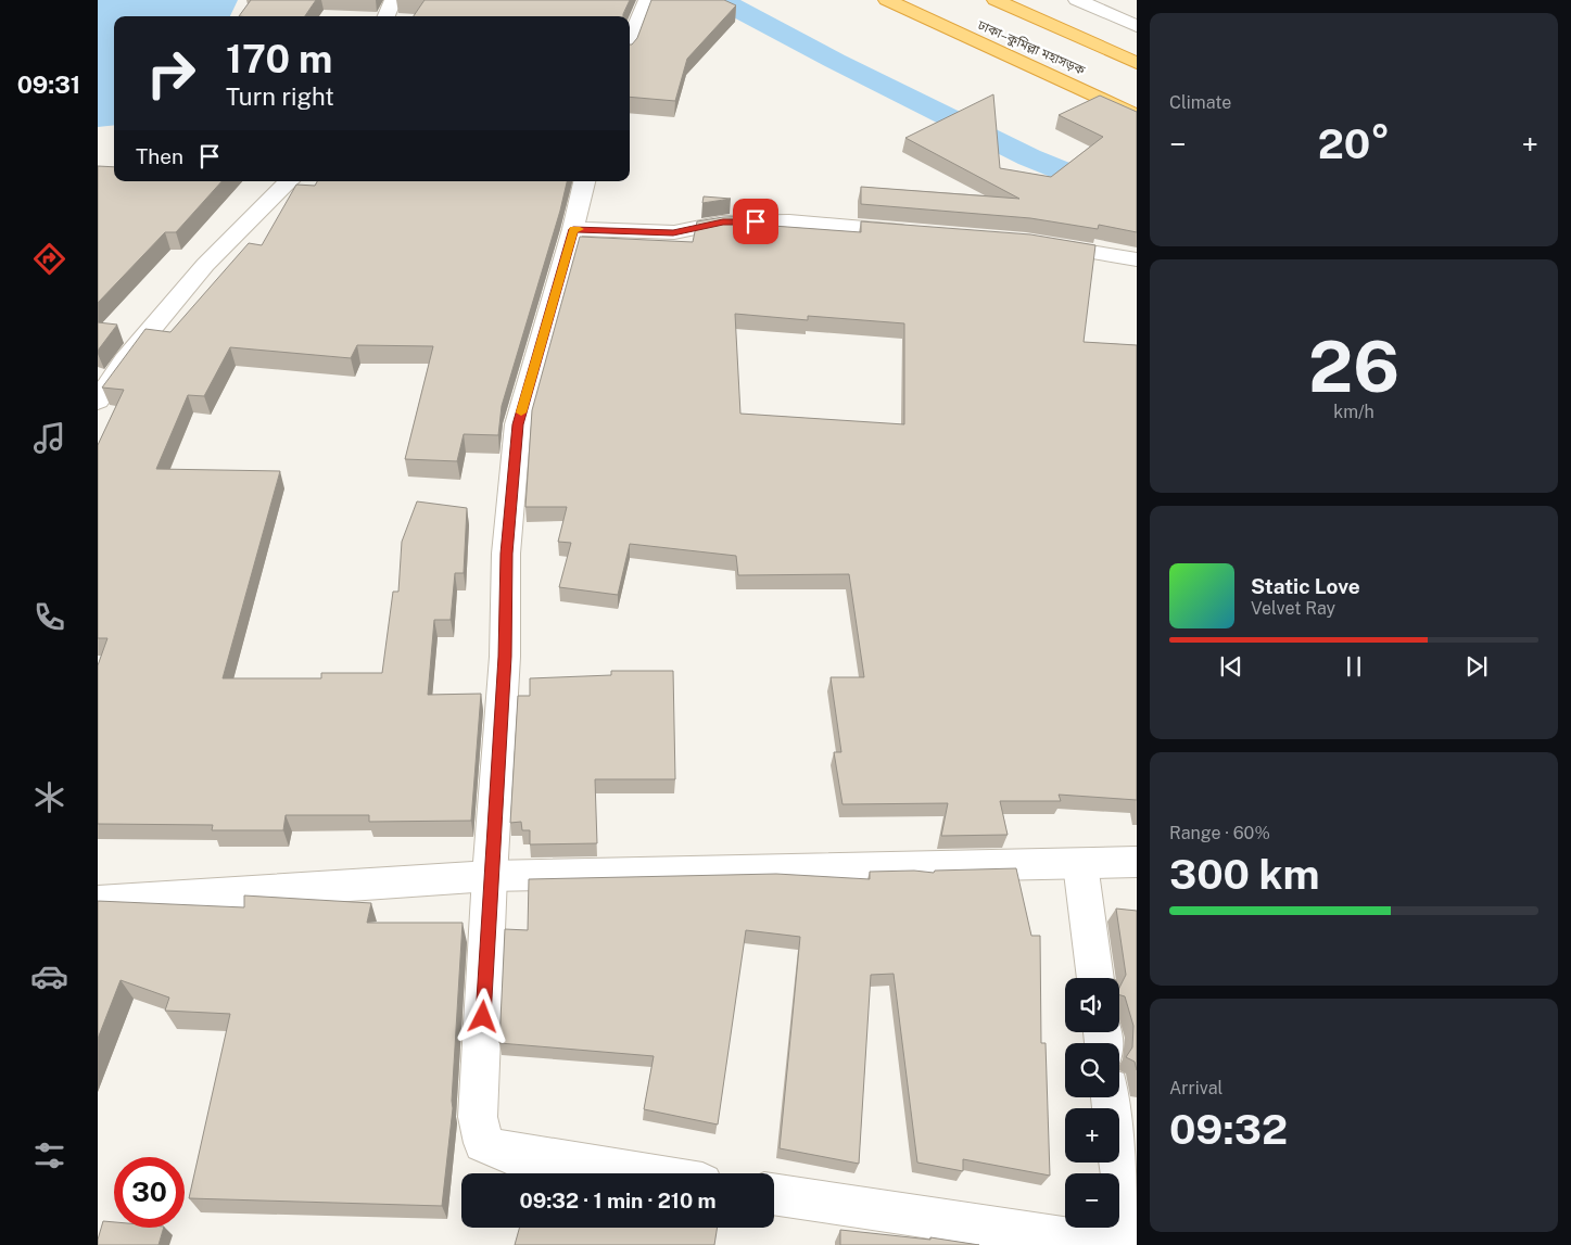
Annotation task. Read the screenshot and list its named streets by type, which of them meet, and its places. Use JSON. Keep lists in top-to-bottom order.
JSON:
{
  "streets": {
    "highway": ["ঢাকা–কুমিল্লা মহাসড়ক"]
  },
  "page": {
    "tabs": "09:31",
    "tile": [
      "Climate",
      ["26", "km/h"],
      ["Range · 60%", "300 km"],
      ["Arrival", "09:32"]
    ],
    "turn": ["170 m", "Turn right"],
    "heat": ["−", "20°", "+"],
    "then": "Then",
    "song": ["Static Love", "Velvet Ray"],
    "map_buttons": ["+", "−"],
    "limit": "30",
    "trip": "09:32 · 1 min · 210 m"
  }
}
